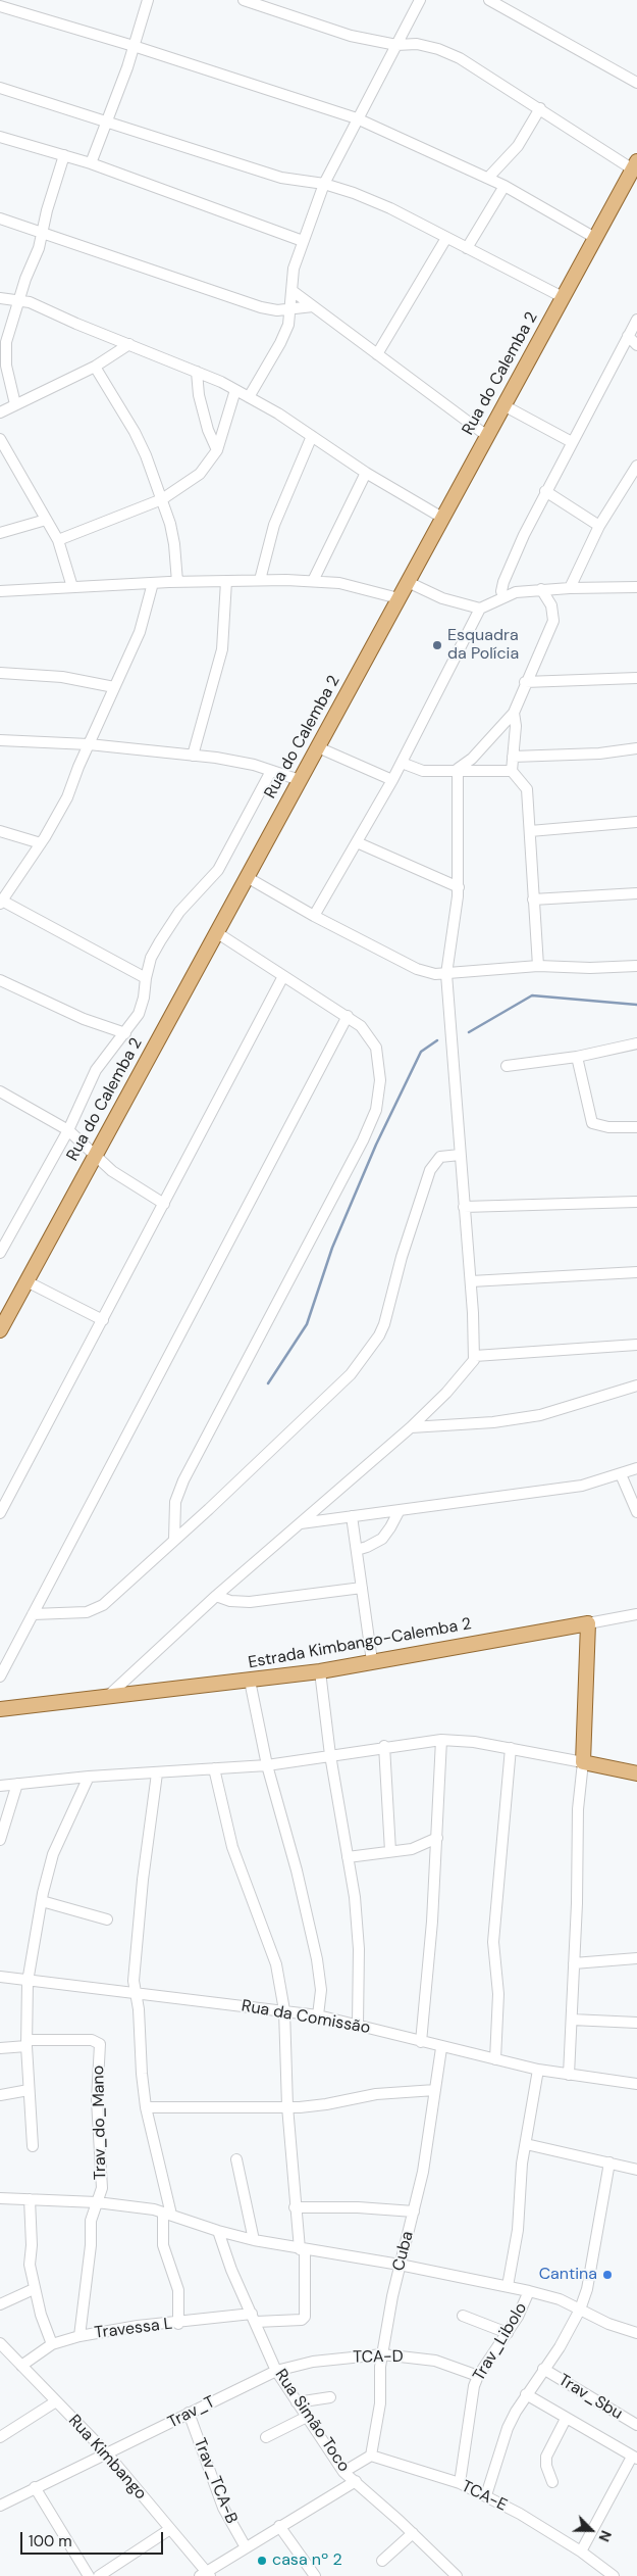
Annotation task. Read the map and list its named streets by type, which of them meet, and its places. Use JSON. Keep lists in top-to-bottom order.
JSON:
{
  "streets": {
    "main road": ["Rua do Calemba 2", "Estrada Kimbango-Calemba 2"],
    "street": [
      "Rua da Comissão",
      "Trav_do_Mano",
      "Cuba",
      "Travessa L",
      "Trav_Libolo",
      "TCA-D",
      "Trav_Sbu",
      "Trav_T",
      "Rua Simão Toco",
      "Rua Kimbango",
      "Trav_TCA-B",
      "TCA-E"
    ]
  },
  "crossings": [
    ["Rua da Comissão", "Cuba"],
    ["Trav_do_Mano", "Travessa L"],
    ["Cuba", "TCA-D"],
    ["Cuba", "TCA-E"],
    ["Travessa L", "Rua Simão Toco"],
    ["Travessa L", "Rua Kimbango"],
    ["Trav_Libolo", "TCA-D"],
    ["Trav_Libolo", "TCA-E"],
    ["TCA-D", "Trav_T"],
    ["TCA-D", "Rua Simão Toco"],
    ["Trav_T", "Rua Simão Toco"],
    ["Trav_T", "Rua Kimbango"],
    ["Trav_T", "Trav_TCA-B"]
  ],
  "places": ["Esquadra da Polícia", "Cantina", "casa nº 2"],
  "scale_bar": "100 m",
  "north": "bottom right"
}
